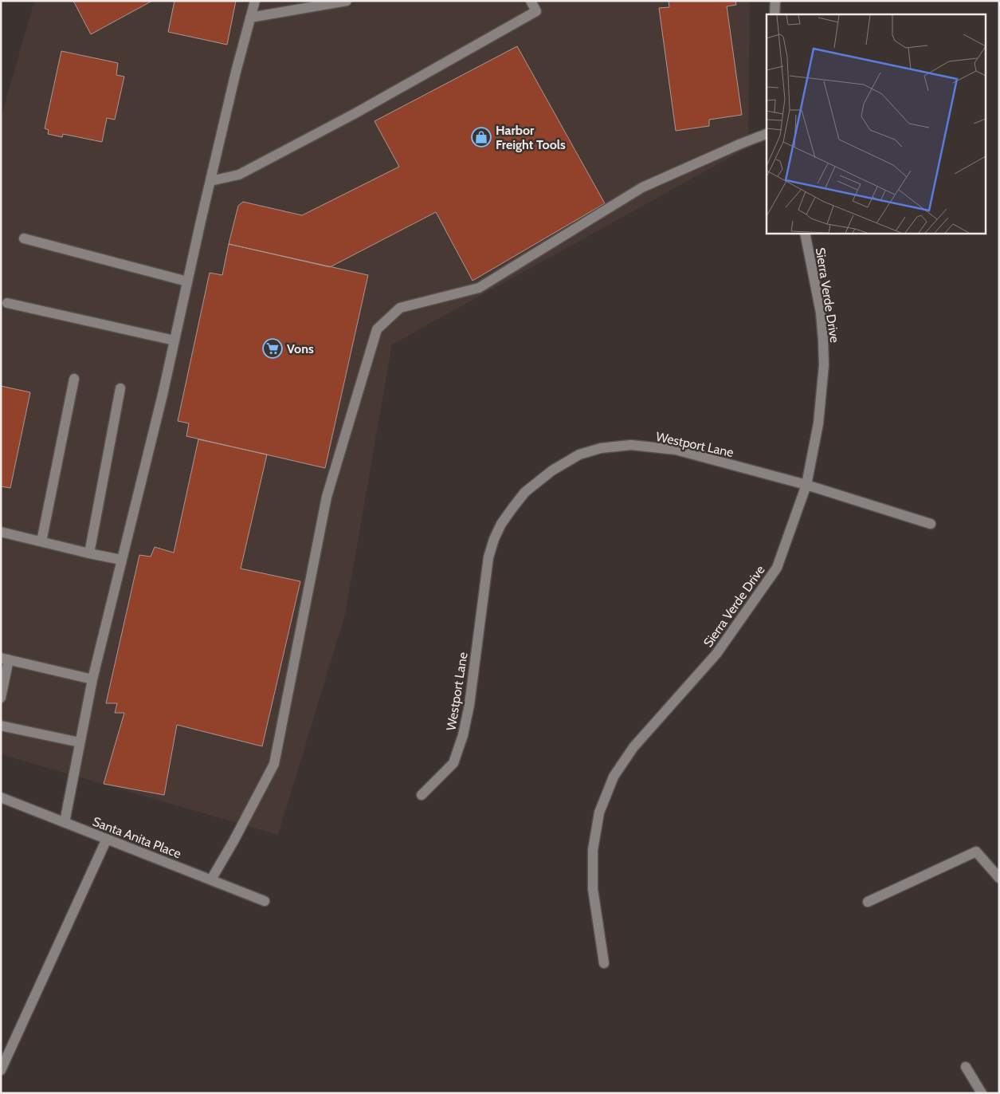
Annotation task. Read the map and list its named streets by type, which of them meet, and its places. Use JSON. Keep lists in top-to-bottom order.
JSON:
{
  "streets": {
    "street": ["Sierra Verde Drive", "Westport Lane", "Santa Anita Place"]
  },
  "crossings": [
    ["Sierra Verde Drive", "Westport Lane"]
  ],
  "places": {
    "shop": ["Harbor Freight Tools"],
    "supermarket": ["Vons"]
  }
}
